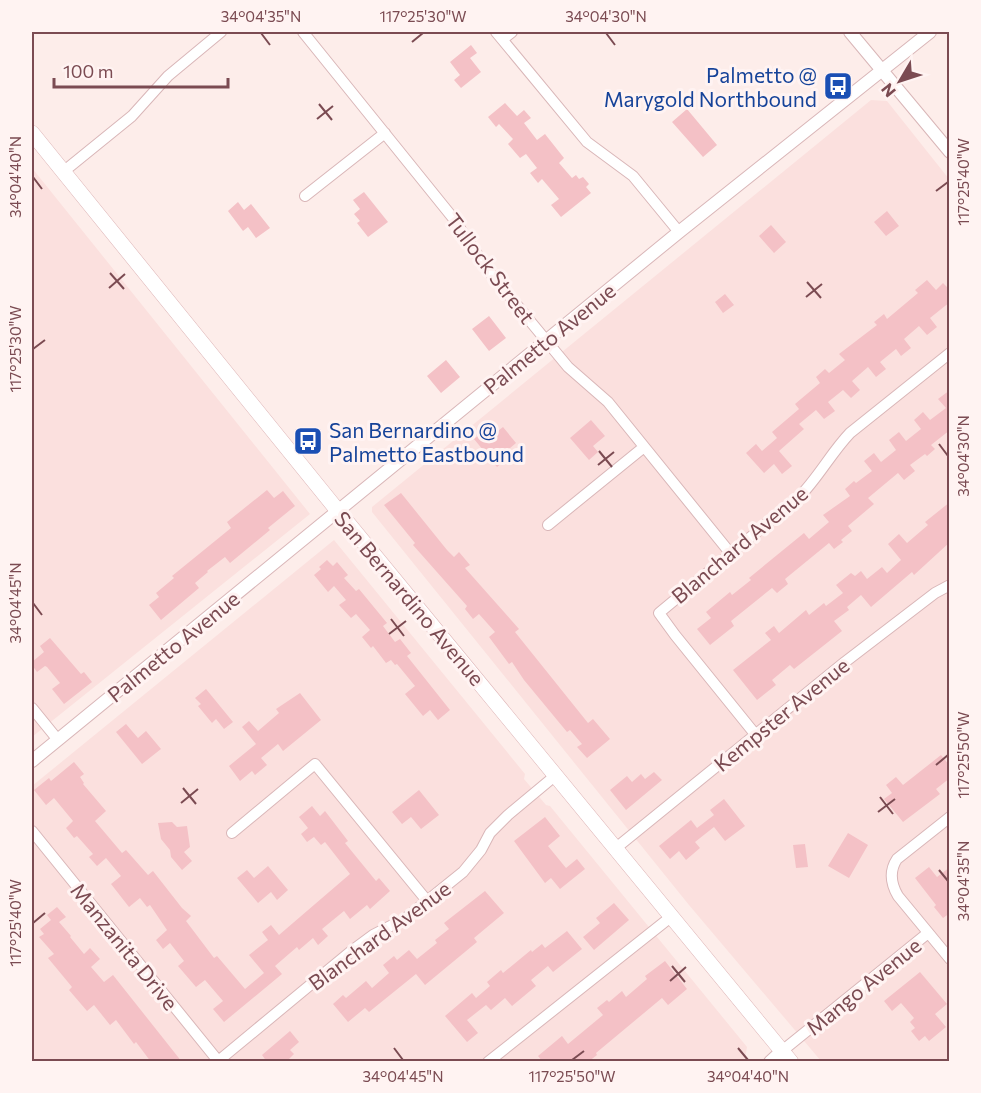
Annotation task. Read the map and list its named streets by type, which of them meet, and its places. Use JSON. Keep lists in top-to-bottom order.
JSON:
{
  "streets": {
    "main road": ["San Bernardino Avenue"],
    "street": [
      "Tullock Street",
      "Palmetto Avenue",
      "Blanchard Avenue",
      "Kempster Avenue",
      "Manzanita Drive",
      "Mango Avenue"
    ]
  },
  "crossings": [
    ["Tullock Street", "Palmetto Avenue"],
    ["Tullock Street", "Blanchard Avenue"],
    ["Palmetto Avenue", "San Bernardino Avenue"],
    ["Blanchard Avenue", "San Bernardino Avenue"],
    ["Blanchard Avenue", "Kempster Avenue"],
    ["Blanchard Avenue", "Manzanita Drive"],
    ["San Bernardino Avenue", "Kempster Avenue"],
    ["San Bernardino Avenue", "Mango Avenue"]
  ],
  "places": {
    "bus stop": ["Palmetto @ Marygold Northbound", "San Bernardino @ Palmetto Eastbound"]
  },
  "scale_bar": "100 m",
  "north": "bottom left",
  "coordinates": [
    "34°04'35\"N",
    "117°25'30\"W",
    "34°04'30\"N",
    "34°04'40\"N",
    "117°25'40\"W",
    "34°04'45\"N",
    "117°25'50\"W"
  ]
}
